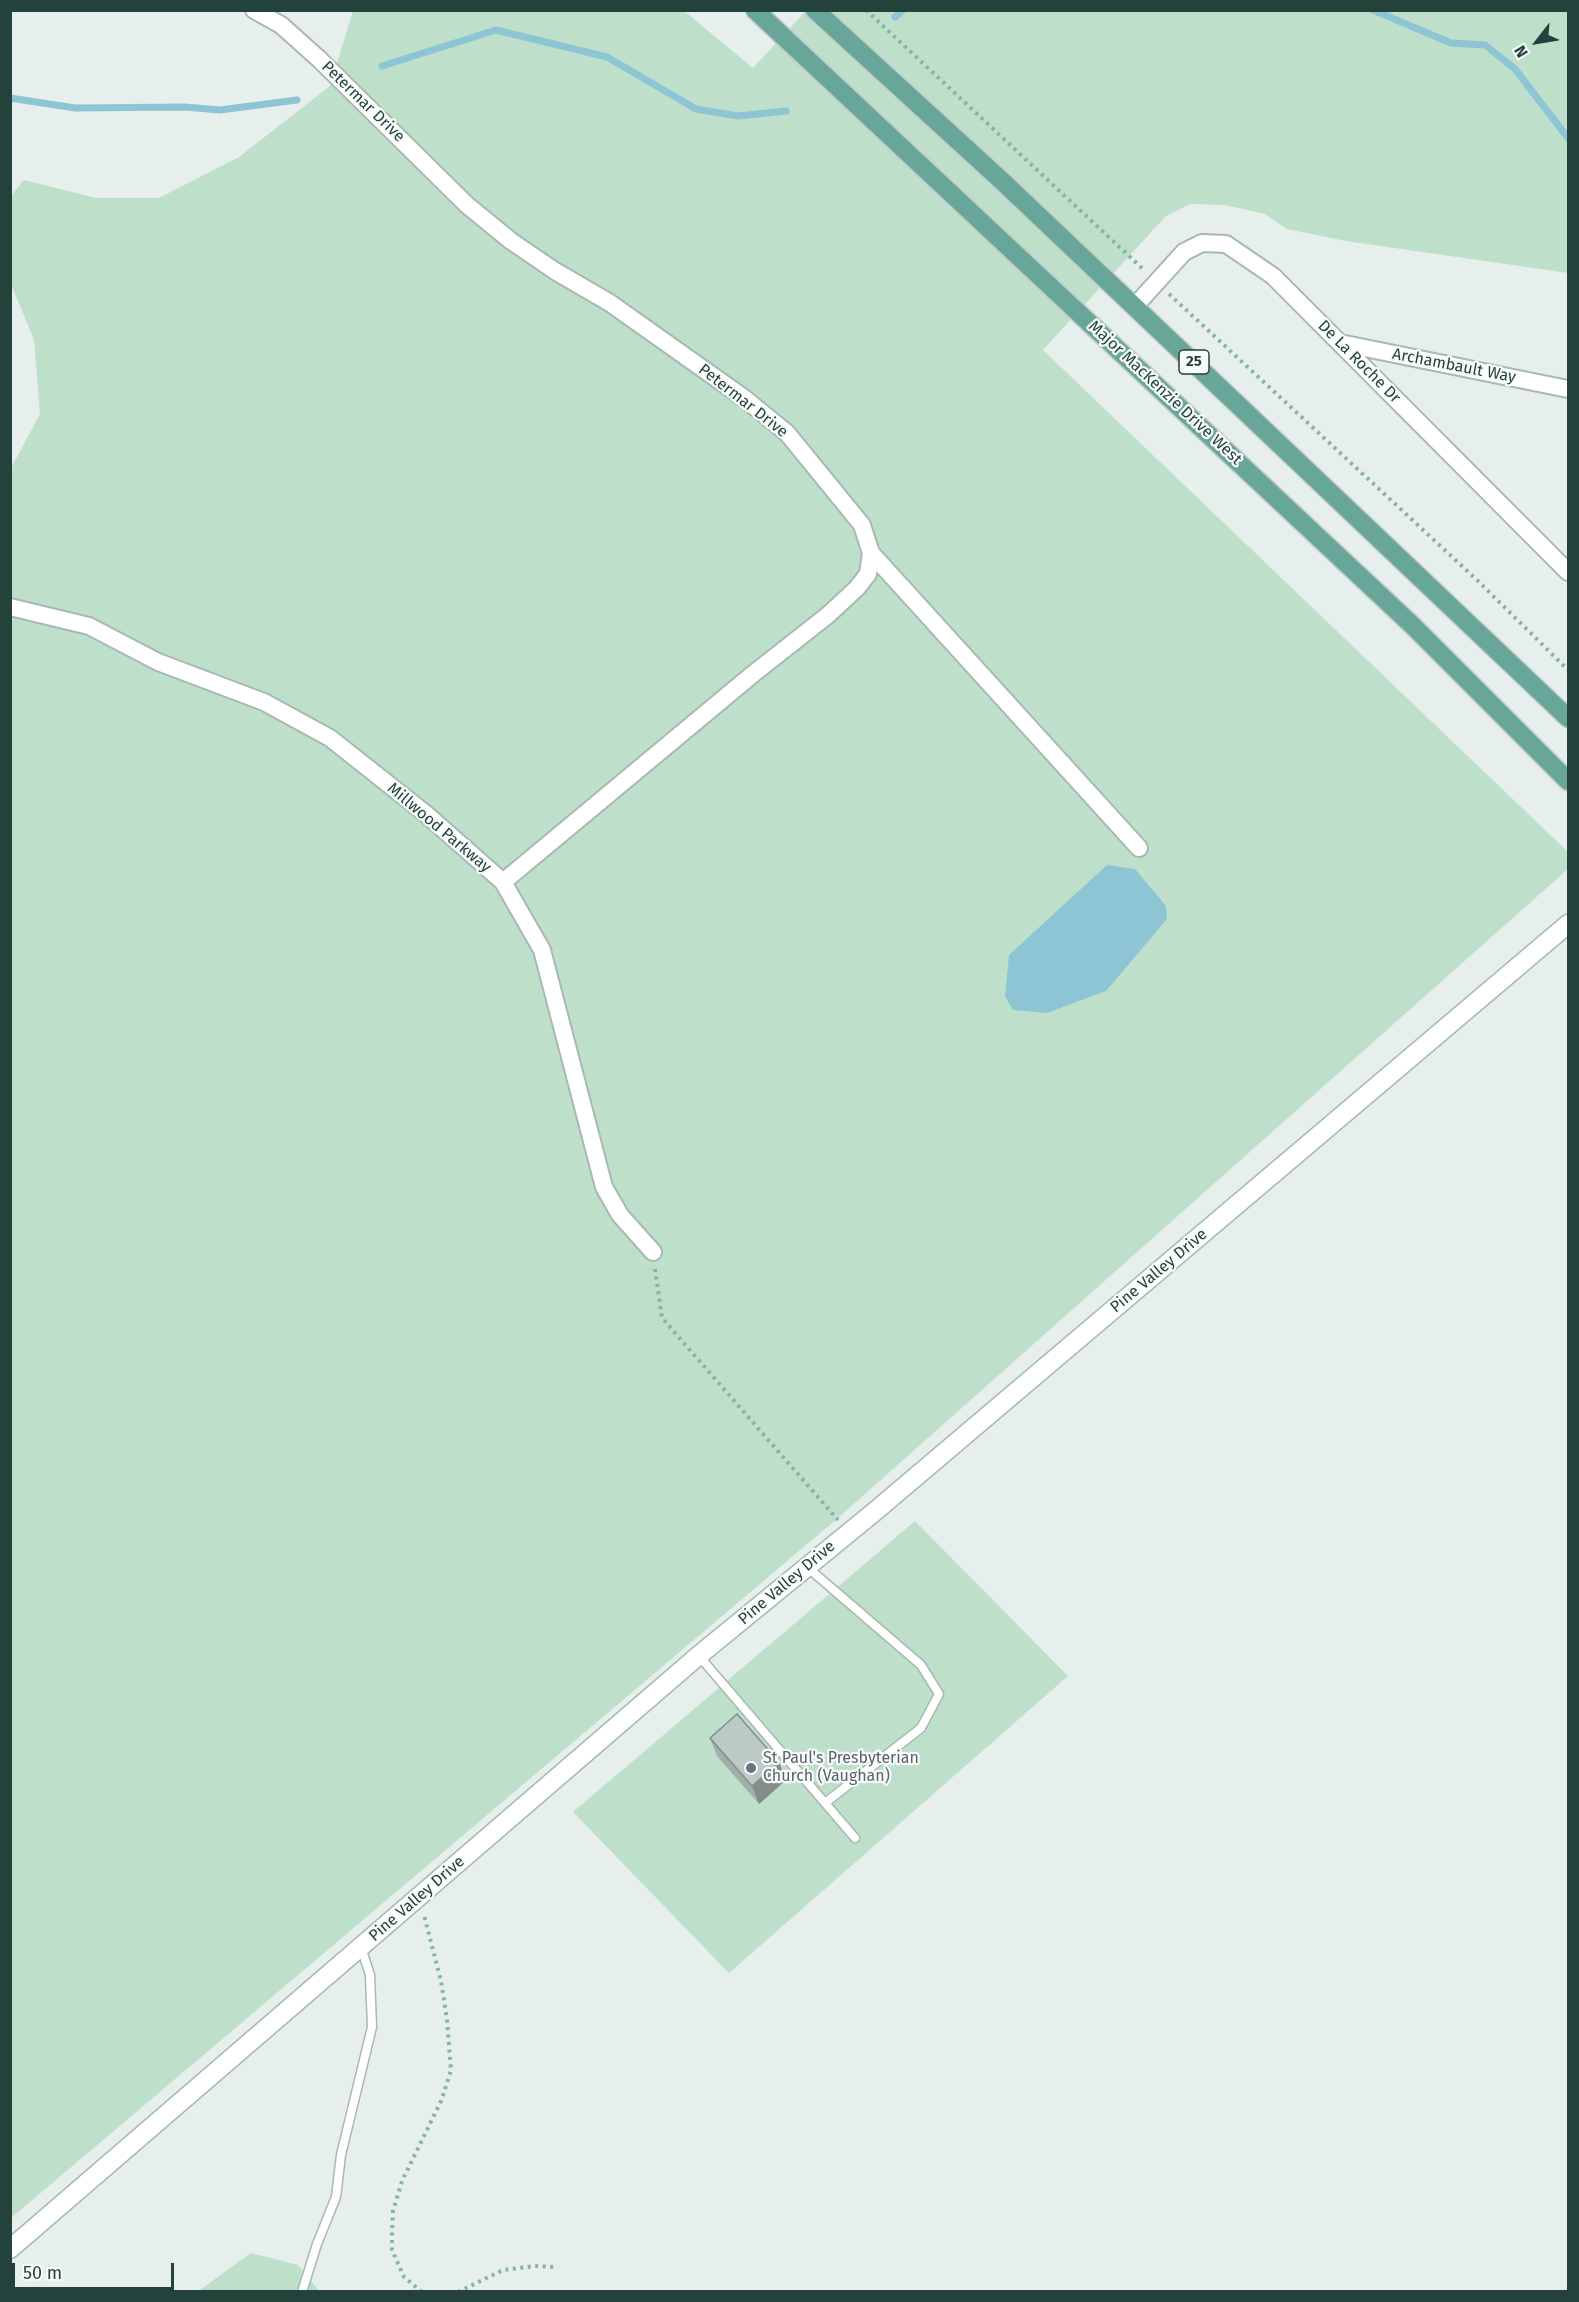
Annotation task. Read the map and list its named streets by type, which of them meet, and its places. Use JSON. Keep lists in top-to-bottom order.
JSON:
{
  "streets": {
    "main road": ["25", "Major MacKenzie Drive West"],
    "street": [
      "Petermar Drive",
      "De La Roche Dr",
      "Archambault Way",
      "Millwood Parkway",
      "Pine Valley Drive"
    ]
  },
  "crossings": [
    ["25", "De La Roche Dr"],
    ["De La Roche Dr", "Archambault Way"]
  ],
  "places": ["St Paul's Presbyterian Church (Vaughan)"],
  "scale_bar": "50 m",
  "north": "bottom left"
}
